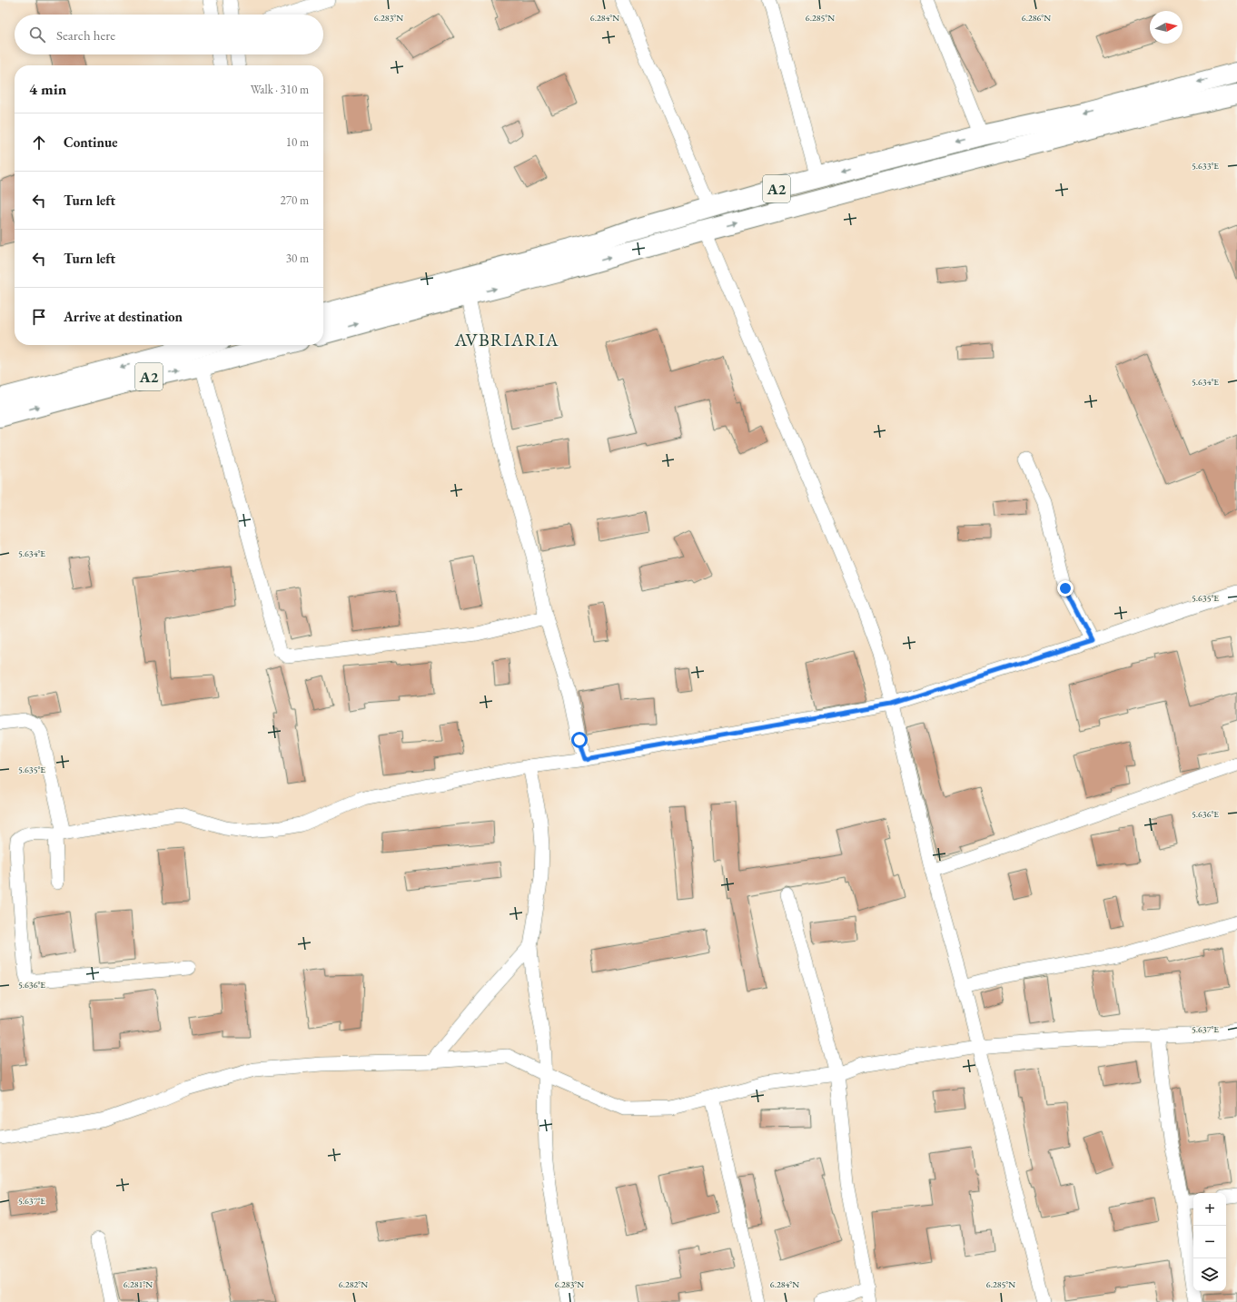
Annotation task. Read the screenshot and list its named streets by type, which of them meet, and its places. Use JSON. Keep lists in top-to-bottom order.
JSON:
{
  "streets": {
    "highway": ["A2"]
  },
  "districts": ["AVBRIARIA"],
  "north": "right",
  "page": {
    "search": "Search here",
    "heading": ["4 min", "Walk · 310 m"],
    "list": [
      ["Continue", "10 m"],
      ["Turn left", "270 m"],
      ["Turn left", "30 m"],
      "Arrive at destination"
    ],
    "map_buttons": ["+", "−"]
  },
  "coordinates": [
    "6.283°N",
    "6.284°N",
    "6.285°N",
    "6.286°N",
    "5.633°E",
    "5.634°E",
    "5.635°E",
    "5.636°E",
    "5.637°E",
    "6.281°N",
    "6.282°N"
  ]
}
